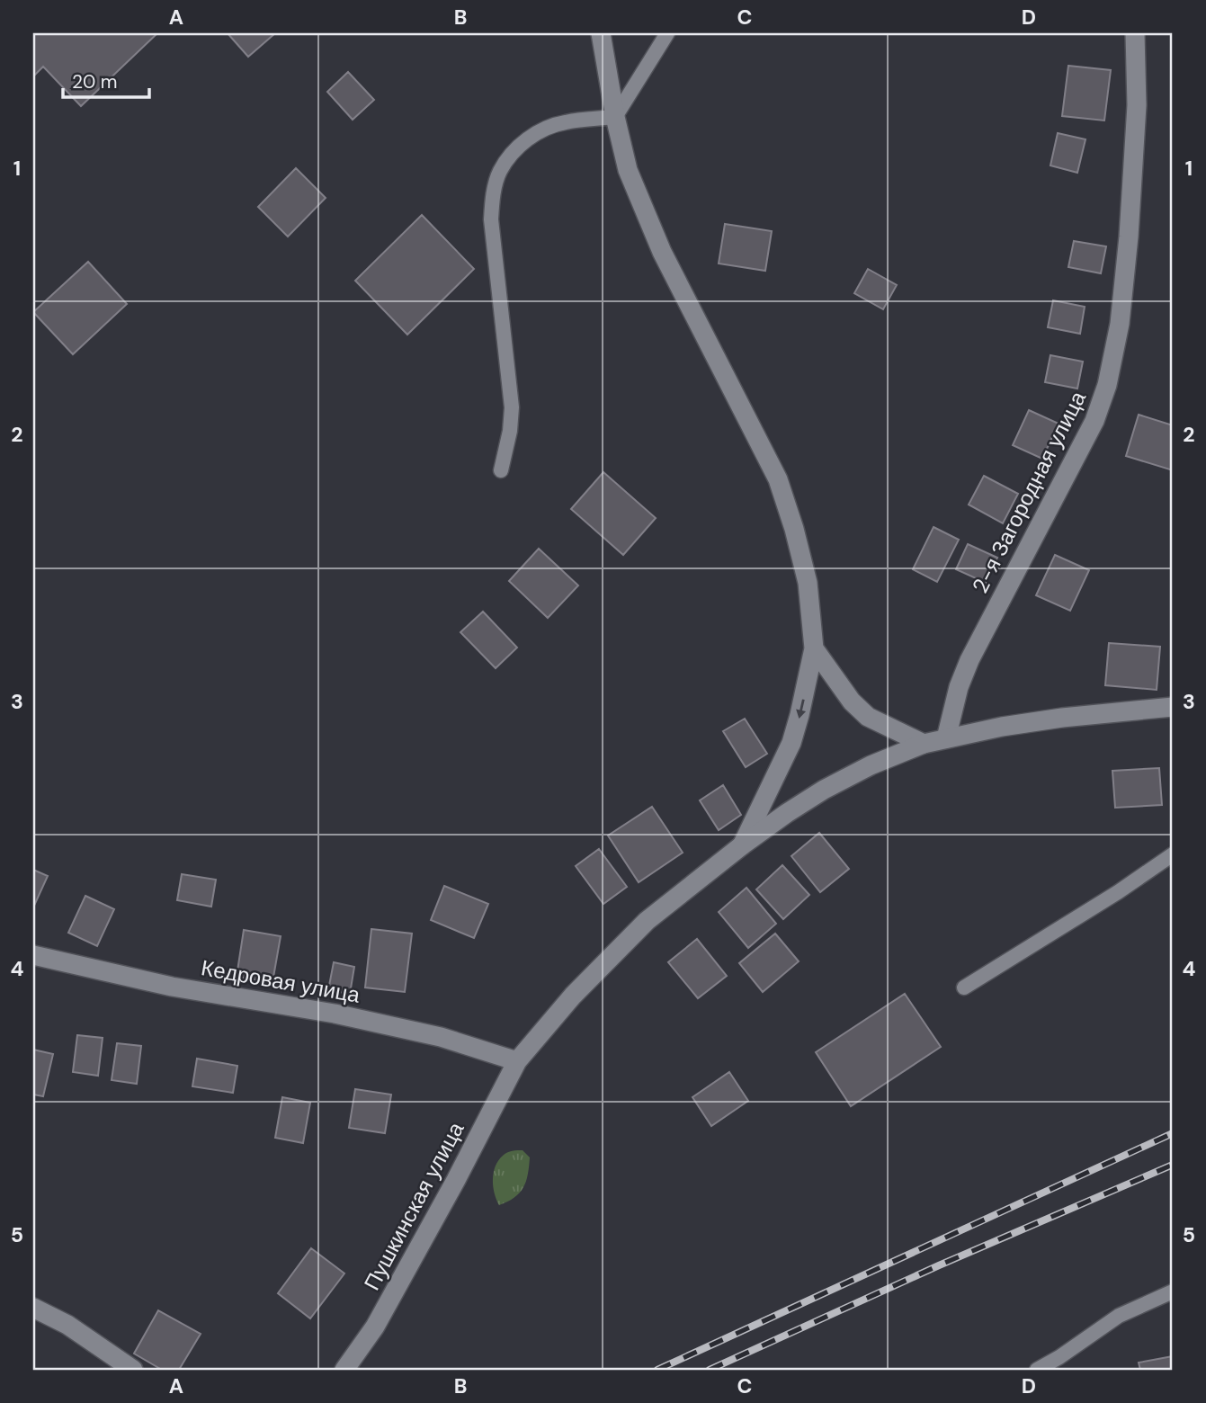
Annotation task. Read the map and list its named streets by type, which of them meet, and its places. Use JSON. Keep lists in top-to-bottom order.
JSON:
{
  "streets": {
    "street": ["2-я Загородная улица", "Кедровая улица", "Пушкинская улица"]
  },
  "crossings": [
    ["2-я Загородная улица", "Пушкинская улица"],
    ["Кедровая улица", "Пушкинская улица"]
  ],
  "scale_bar": "20 m",
  "grid": {
    "columns": [
      "A",
      "B",
      "C",
      "D"
    ],
    "rows": [
      "1",
      "2",
      "3",
      "4",
      "5"
    ]
  }
}
